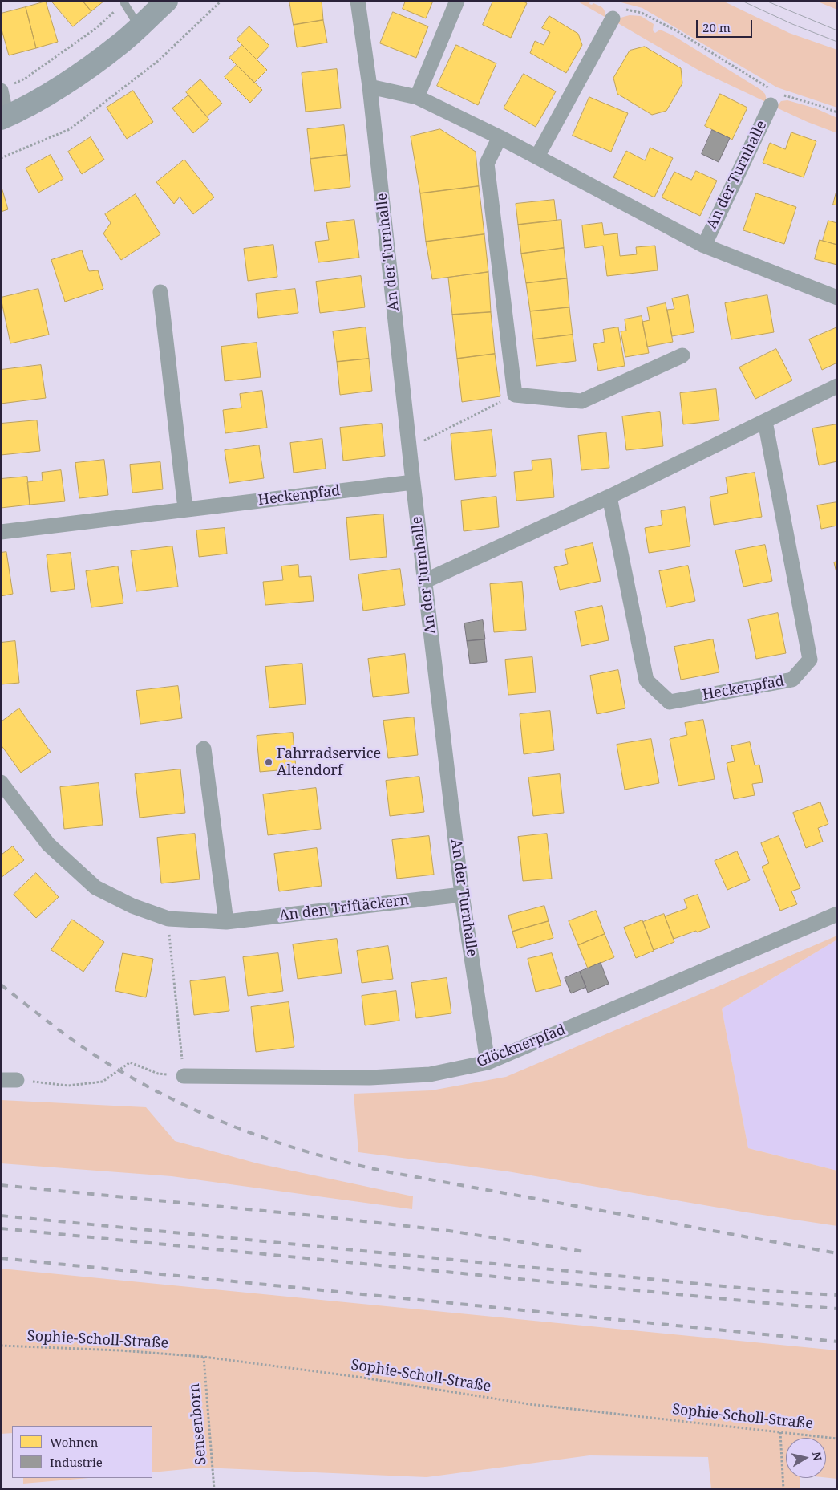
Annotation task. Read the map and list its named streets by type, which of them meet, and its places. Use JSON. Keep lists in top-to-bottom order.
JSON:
{
  "streets": {
    "street": [
      "An der Turnhalle",
      "Heckenpfad",
      "An den Triftäckern",
      "Glöcknerpfad"
    ],
    "path": ["Sophie-Scholl-Straße", "Sensenborn"]
  },
  "crossings": [
    ["An der Turnhalle", "Heckenpfad"],
    ["An der Turnhalle", "An den Triftäckern"],
    ["An der Turnhalle", "Glöcknerpfad"],
    ["Sophie-Scholl-Straße", "Sensenborn"]
  ],
  "places": ["Fahrradservice Altendorf"],
  "legend": ["Wohnen", "Industrie"],
  "scale_bar": "20 m",
  "north": "right"
}
